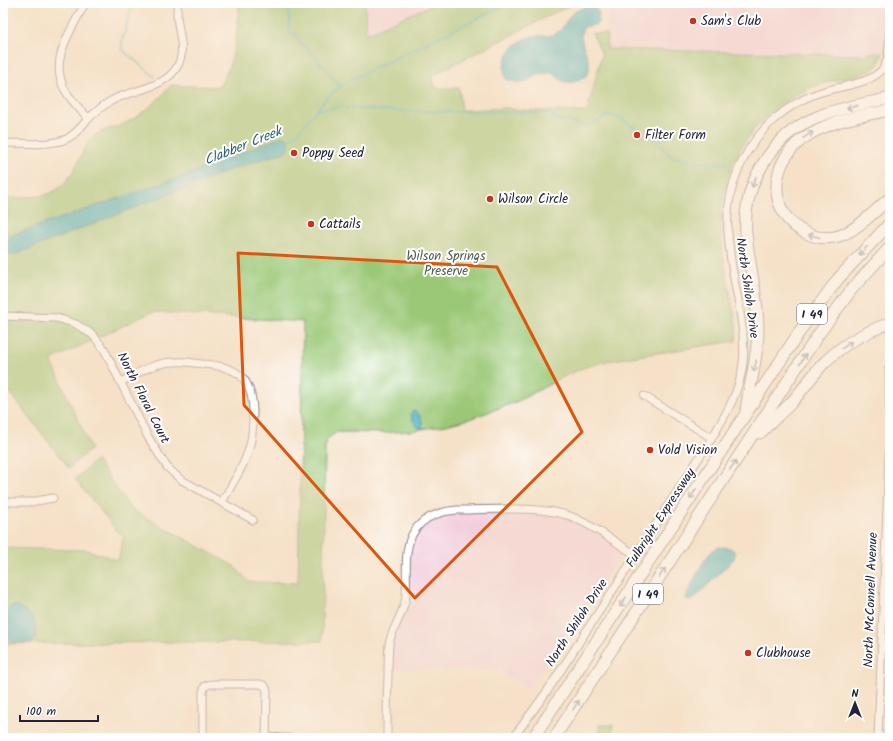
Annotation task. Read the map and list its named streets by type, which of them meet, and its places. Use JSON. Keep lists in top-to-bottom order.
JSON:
{
  "streets": {
    "highway": ["I 49", "Fulbright Expressway"],
    "street": ["North Shiloh Drive", "North Floral Court", "North McConnell Avenue"]
  },
  "water": ["Clabber Creek"],
  "parks": ["Wilson Springs Preserve"],
  "places": [
    "Sam's Club",
    "Filter Form",
    "Poppy Seed",
    "Wilson Circle",
    "Cattails",
    "Vold Vision",
    "Clubhouse"
  ],
  "scale_bar": "100 m",
  "north": "top"
}
